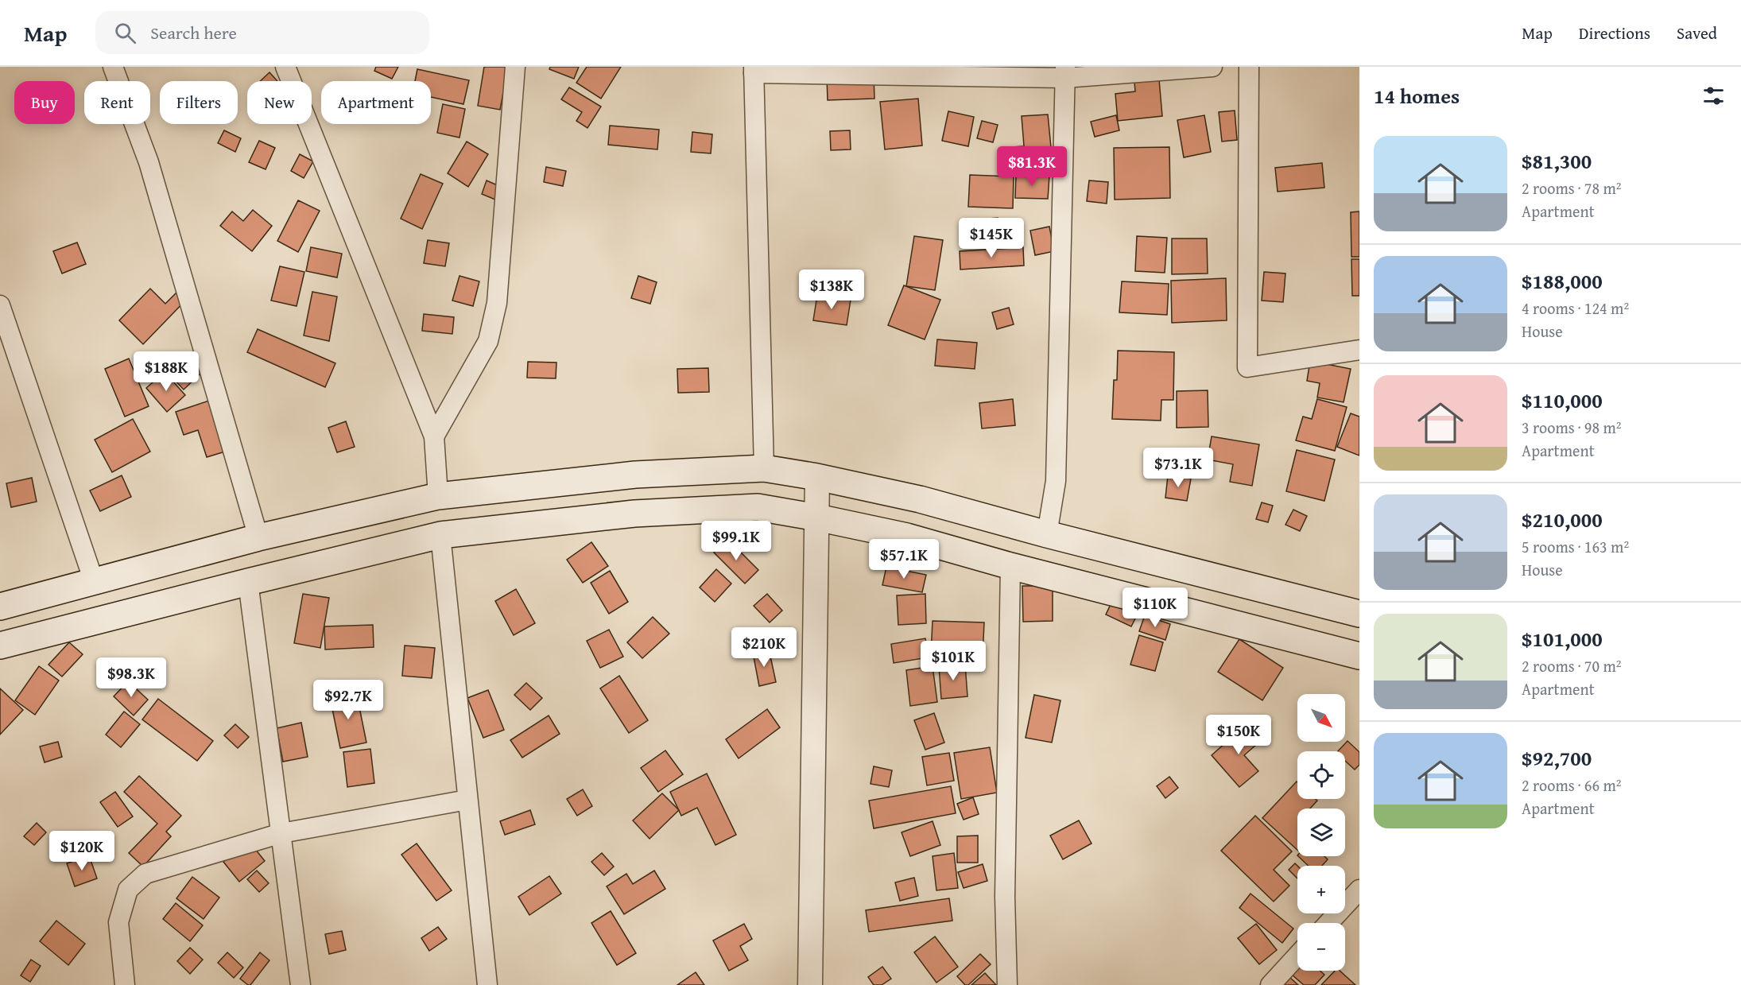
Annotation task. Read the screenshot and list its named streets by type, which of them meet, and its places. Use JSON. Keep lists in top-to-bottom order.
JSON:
{
  "north": "bottom right",
  "page": {
    "header": "Map",
    "search": "Search here",
    "nav": ["Map", "Directions", "Saved"],
    "heading": "14 homes",
    "chip": [
      "Buy",
      "Rent",
      "Filters",
      "New",
      "Apartment"
    ],
    "list": [
      {
        "name": "$81,300",
        "note": "2 rooms · 78 m² · Apartment"
      },
      {
        "name": "$188,000",
        "note": "4 rooms · 124 m² · House"
      },
      {
        "name": "$110,000",
        "note": "3 rooms · 98 m² · Apartment"
      },
      {
        "name": "$210,000",
        "note": "5 rooms · 163 m² · House"
      },
      {
        "name": "$101,000",
        "note": "2 rooms · 70 m² · Apartment"
      },
      {
        "name": "$92,700",
        "note": "2 rooms · 66 m² · Apartment"
      }
    ],
    "price": [
      "$81.3K",
      "$145K",
      "$138K",
      "$188K",
      "$73.1K",
      "$99.1K",
      "$57.1K",
      "$110K",
      "$210K",
      "$101K",
      "$98.3K",
      "$92.7K",
      "$150K",
      "$120K"
    ],
    "map_buttons": ["+", "−"]
  }
}
